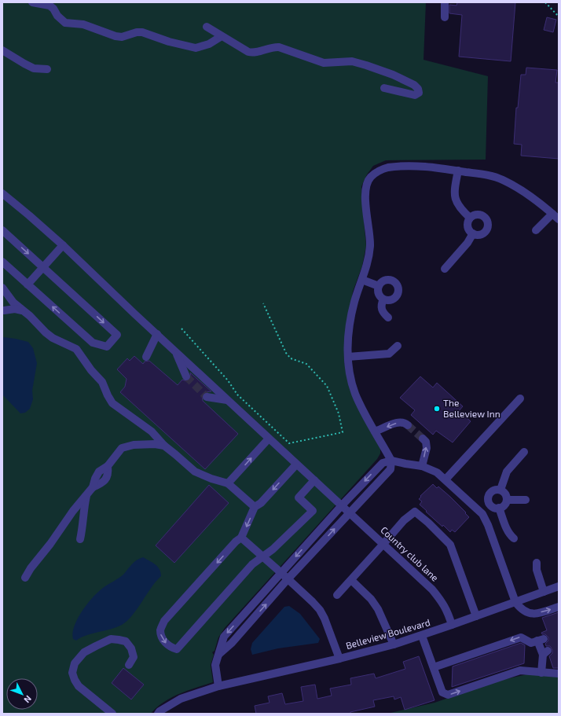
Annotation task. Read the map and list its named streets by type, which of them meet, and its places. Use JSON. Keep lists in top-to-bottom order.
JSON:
{
  "streets": {
    "street": ["Country club lane", "Belleview Boulevard"]
  },
  "crossings": [
    ["Country club lane", "Belleview Boulevard"]
  ],
  "places": ["The Belleview Inn"],
  "north": "bottom right"
}
